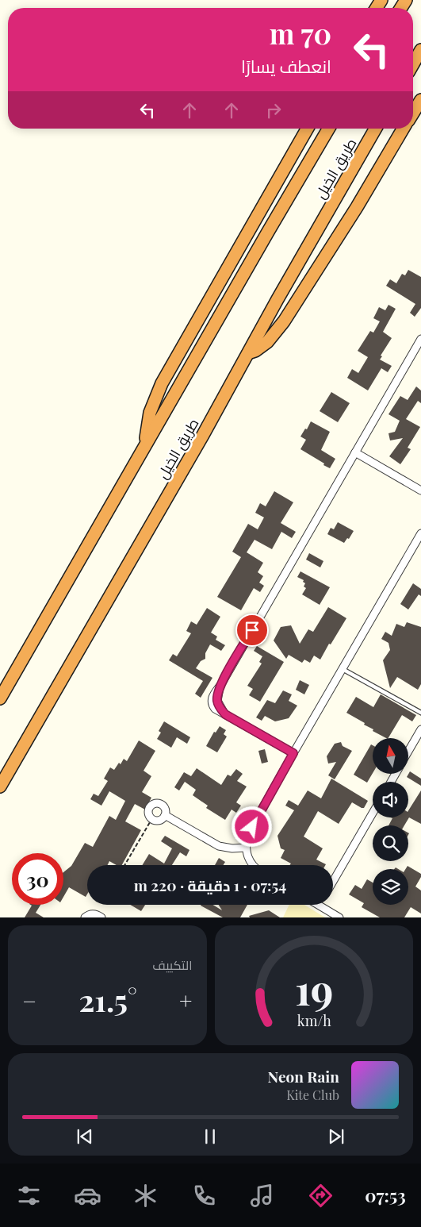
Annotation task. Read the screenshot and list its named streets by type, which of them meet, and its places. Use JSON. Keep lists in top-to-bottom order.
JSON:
{
  "streets": {
    "highway": ["طريق الخيل"]
  },
  "north": "top",
  "page": {
    "turn": ["70 m", "انعطف يسارًا"],
    "limit": "30",
    "trip": "07:54 · 1 دقيقة · 220 m",
    "tile": "التكييف",
    "heat": ["−", "21.5°", "+"],
    "song": ["Neon Rain", "Kite Club"],
    "tabs": "07:53",
    "gauge": ["19", "km/h"]
  }
}
